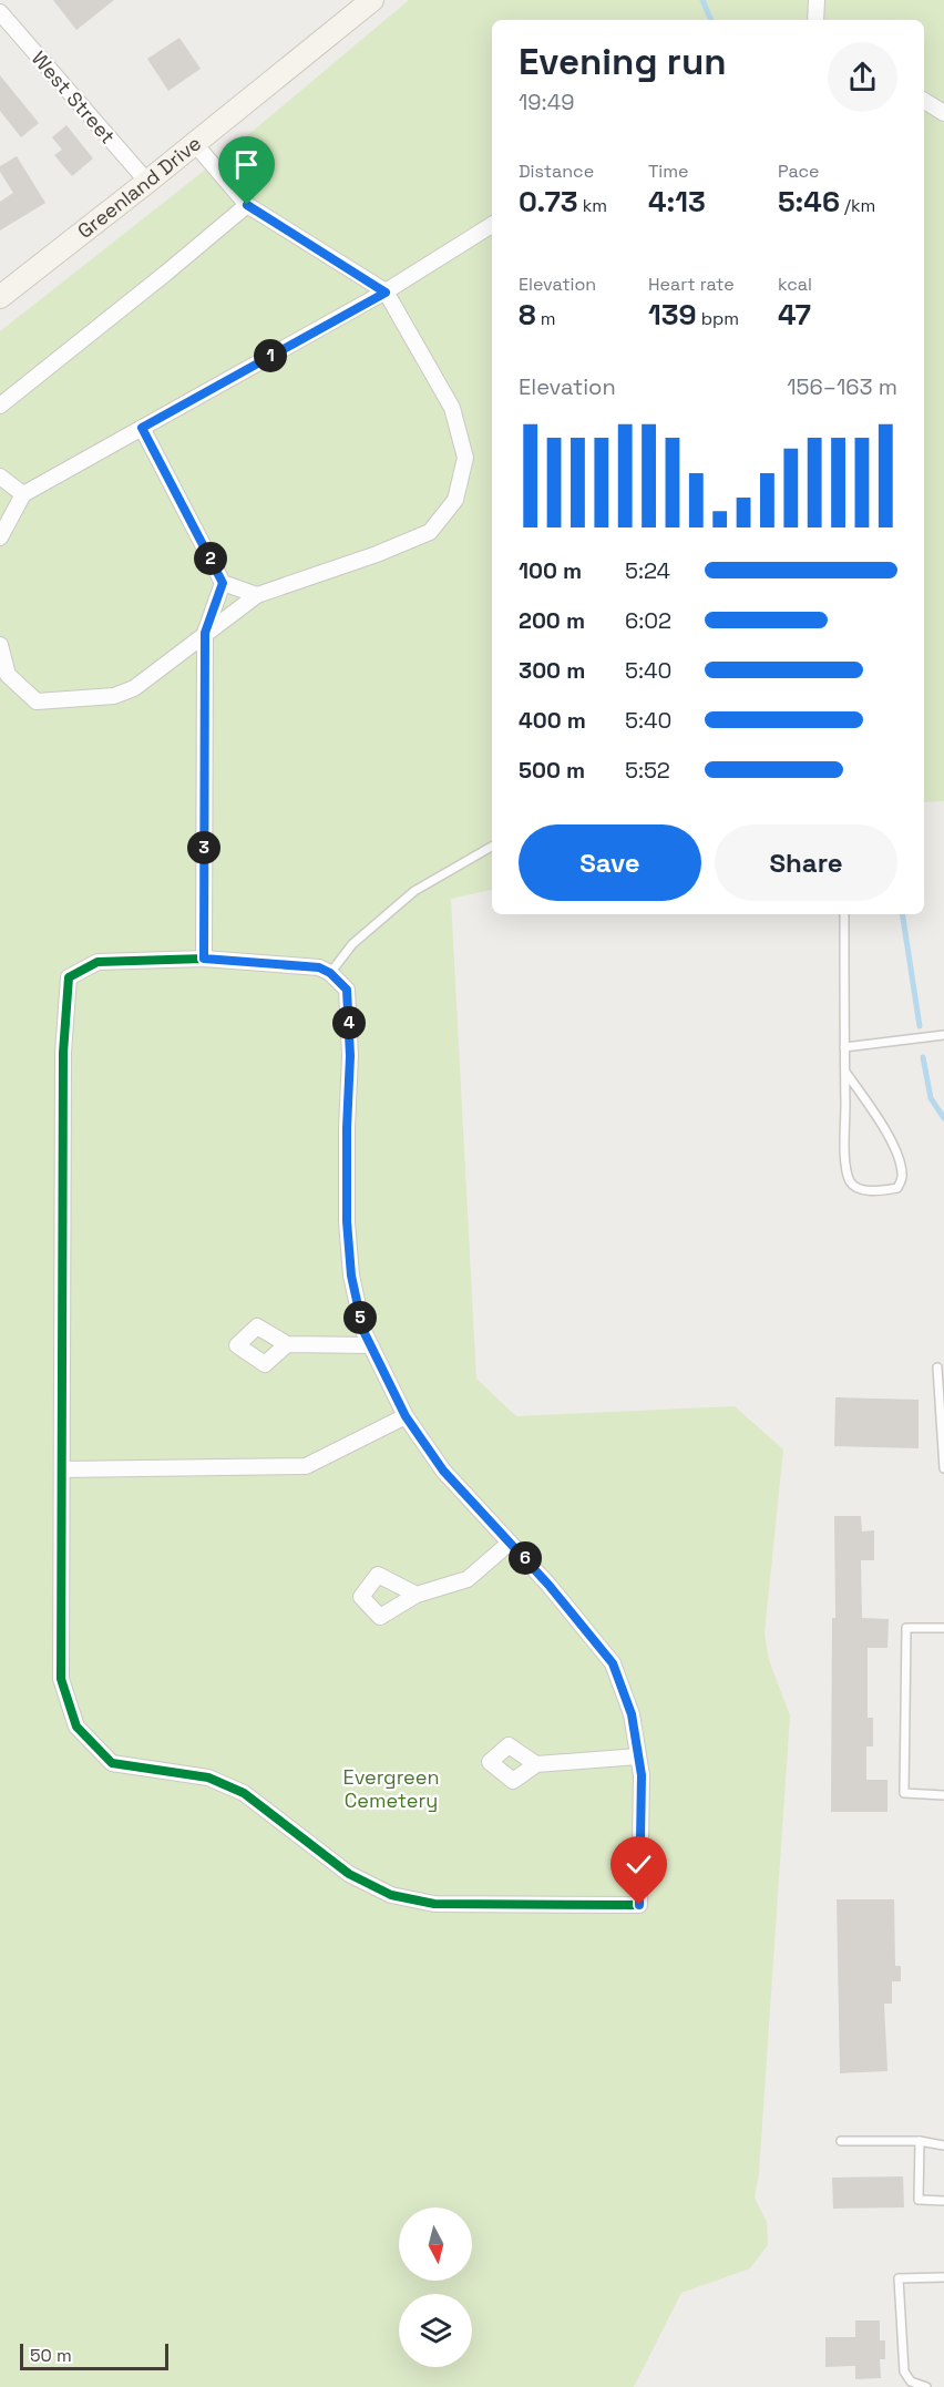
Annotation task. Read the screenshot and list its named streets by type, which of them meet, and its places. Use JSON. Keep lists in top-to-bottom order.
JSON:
{
  "streets": {
    "street": ["West Street", "Greenland Drive"]
  },
  "crossings": [
    ["West Street", "Greenland Drive"]
  ],
  "parks": ["Evergreen Cemetery"],
  "scale_bar": "50 m",
  "north": "bottom",
  "page": {
    "heading": ["Evening run", "19:49"],
    "stats": [
      ["Distance", "0.73 km"],
      ["Time", "4:13"],
      ["Pace", "5:46 /km"],
      ["Elevation", "8 m"],
      ["Heart rate", "139 bpm"],
      ["kcal", "47"]
    ],
    "pins": [
      "1",
      "2",
      "3",
      "4",
      "5",
      "6"
    ],
    "chart": ["Elevation", "156–163 m"],
    "list": [
      {
        "name": "100 m",
        "note": "5:24"
      },
      {
        "name": "200 m",
        "note": "6:02"
      },
      {
        "name": "300 m",
        "note": "5:40"
      },
      {
        "name": "400 m",
        "note": "5:40"
      },
      {
        "name": "500 m",
        "note": "5:52"
      }
    ],
    "buttons": ["Save", "Share"],
    "scale": "50 m"
  }
}
